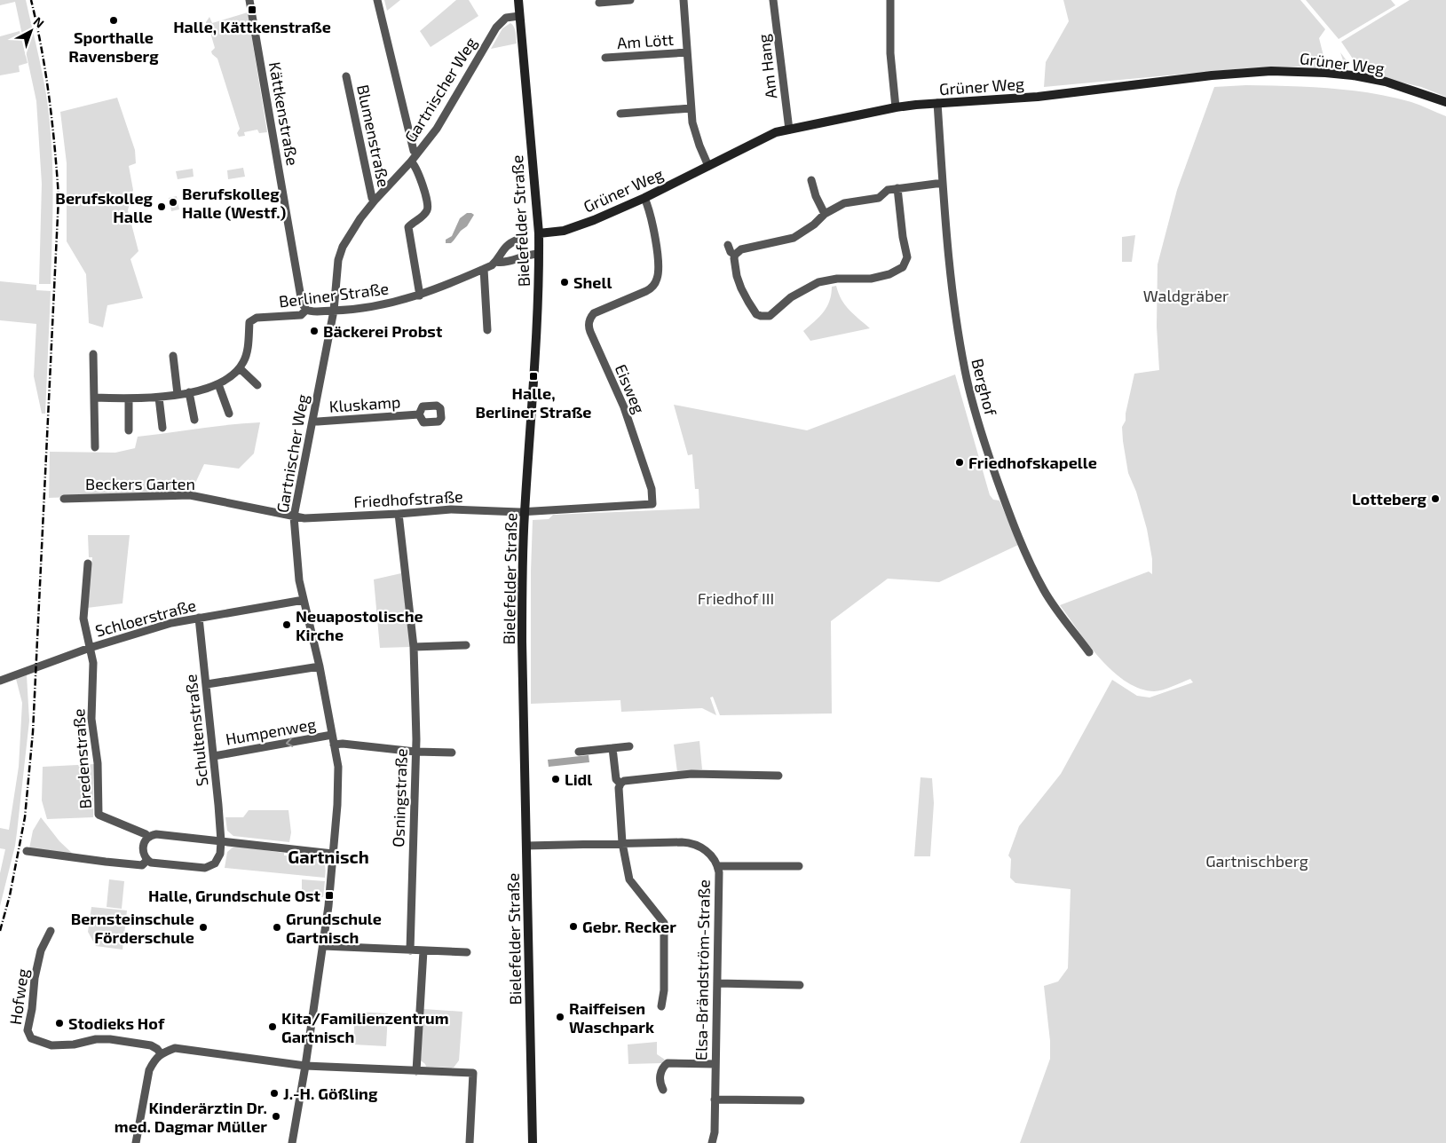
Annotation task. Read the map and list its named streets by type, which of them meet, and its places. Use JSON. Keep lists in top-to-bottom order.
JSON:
{
  "streets": {
    "street": [
      "Am Lött",
      "Grüner Weg",
      "Am Hang",
      "Gartnischer Weg",
      "Kättkenstraße",
      "Blumenstraße",
      "Bielefelder Straße",
      "Berliner Straße",
      "Berghof",
      "Eisweg",
      "Kluskamp",
      "Beckers Garten",
      "Friedhofstraße",
      "Schloerstraße",
      "Schultenstraße",
      "Humpenweg",
      "Bredenstraße",
      "Osningstraße",
      "Elsa-Brändström-Straße",
      "Hofweg"
    ]
  },
  "crossings": [
    ["Am Lött", "Grüner Weg"],
    ["Grüner Weg", "Am Hang"],
    ["Grüner Weg", "Bielefelder Straße"],
    ["Grüner Weg", "Berghof"],
    ["Grüner Weg", "Eisweg"],
    ["Gartnischer Weg", "Blumenstraße"],
    ["Gartnischer Weg", "Bielefelder Straße"],
    ["Gartnischer Weg", "Berliner Straße"],
    ["Gartnischer Weg", "Kluskamp"],
    ["Gartnischer Weg", "Beckers Garten"],
    ["Gartnischer Weg", "Friedhofstraße"],
    ["Gartnischer Weg", "Schloerstraße"],
    ["Gartnischer Weg", "Humpenweg"],
    ["Gartnischer Weg", "Bredenstraße"],
    ["Kättkenstraße", "Berliner Straße"],
    ["Bielefelder Straße", "Berliner Straße"],
    ["Bielefelder Straße", "Eisweg"],
    ["Bielefelder Straße", "Friedhofstraße"],
    ["Bielefelder Straße", "Elsa-Brändström-Straße"],
    ["Eisweg", "Friedhofstraße"],
    ["Beckers Garten", "Friedhofstraße"],
    ["Friedhofstraße", "Osningstraße"],
    ["Schloerstraße", "Schultenstraße"],
    ["Schloerstraße", "Bredenstraße"],
    ["Schultenstraße", "Humpenweg"],
    ["Schultenstraße", "Bredenstraße"],
    ["Humpenweg", "Osningstraße"]
  ],
  "districts": ["Gartnisch"],
  "parks": ["Waldgräber", "Friedhof III", "Gartnischberg"],
  "places": {
    "transit": ["Halle, Kättkenstraße", "Halle, Berliner Straße", "Halle, Grundschule Ost"],
    "other": [
      "Sporthalle Ravensberg",
      "Berufskolleg Halle (Westf.)",
      "Berufskolleg Halle",
      "Shell",
      "Bäckerei Probst",
      "Friedhofskapelle",
      "Lotteberg",
      "Neuapostolische Kirche",
      "Lidl",
      "Gebr. Recker",
      "Bernsteinschule Förderschule",
      "Grundschule Gartnisch",
      "Raiffeisen Waschpark",
      "Stodieks Hof",
      "Kita/Familienzentrum Gartnisch",
      "J.-H. Gößling",
      "Kinderärztin Dr. med. Dagmar Müller"
    ]
  },
  "north": "top right"
}
